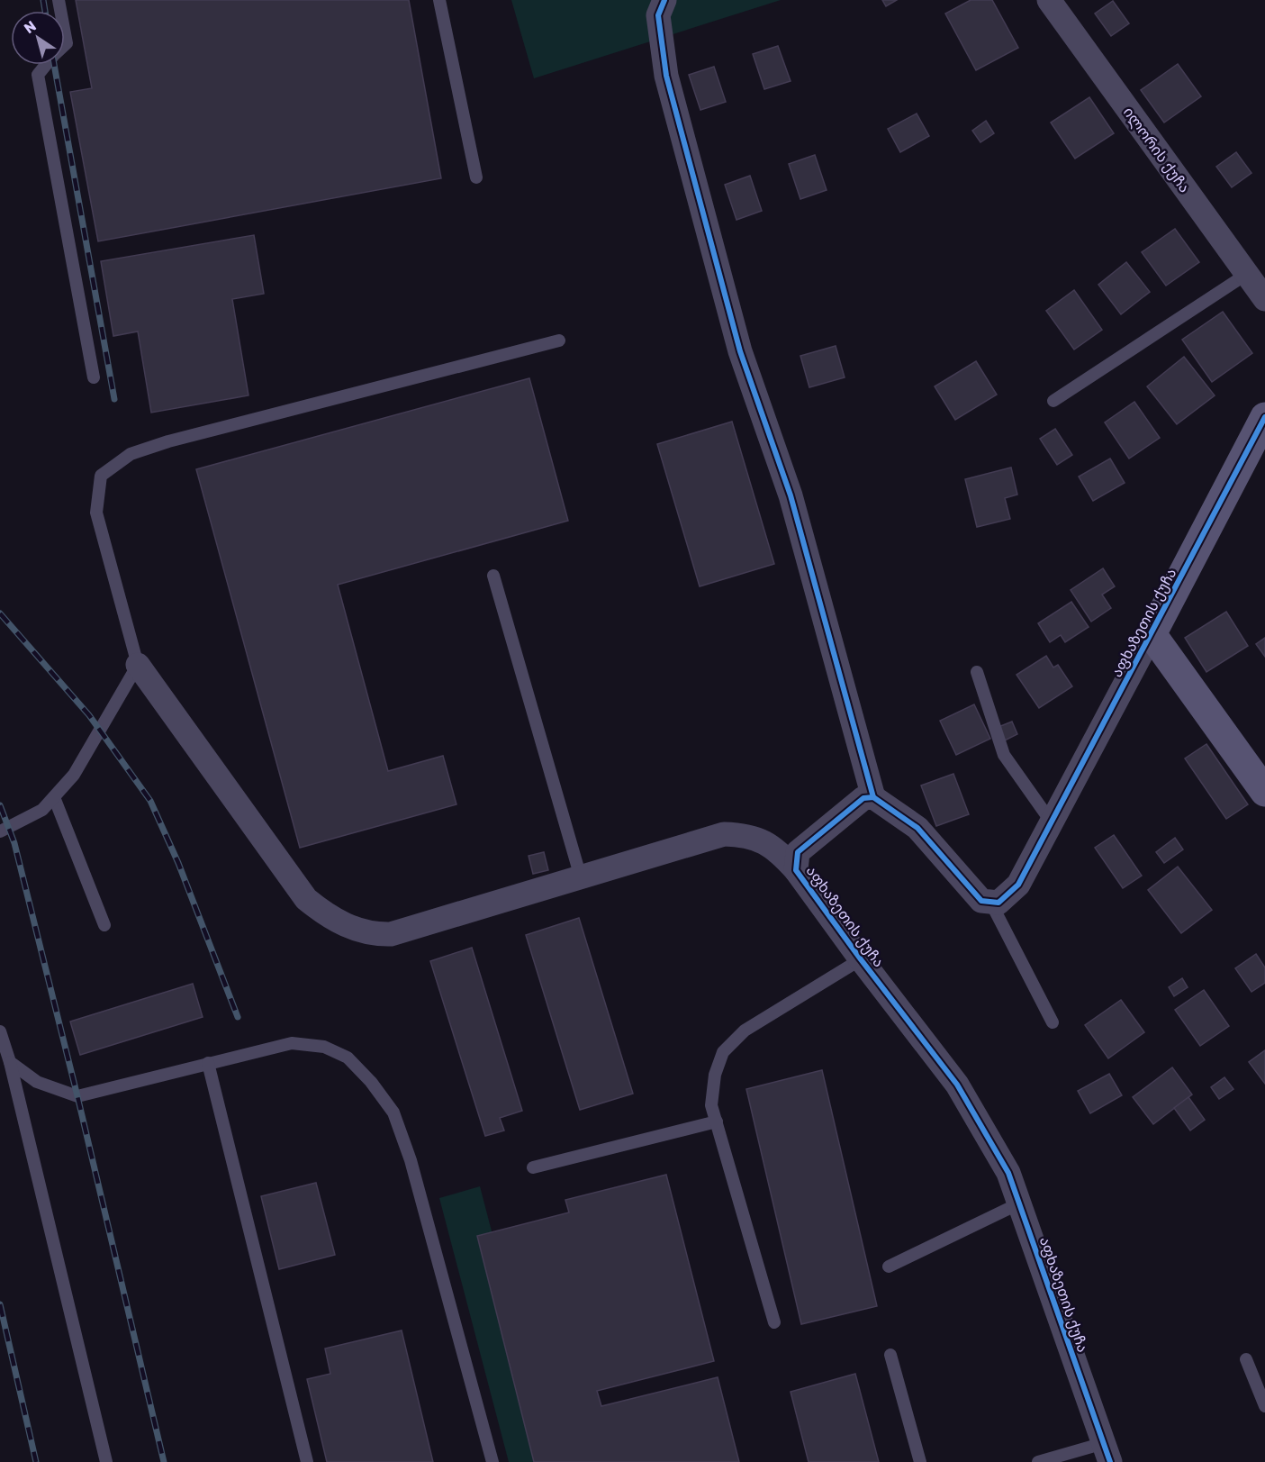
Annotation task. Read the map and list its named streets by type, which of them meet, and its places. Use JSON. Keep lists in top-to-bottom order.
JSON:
{
  "streets": {
    "street": ["ილორის ქუჩა", "აფხაზეთის ქუჩა"]
  },
  "north": "top left"
}
